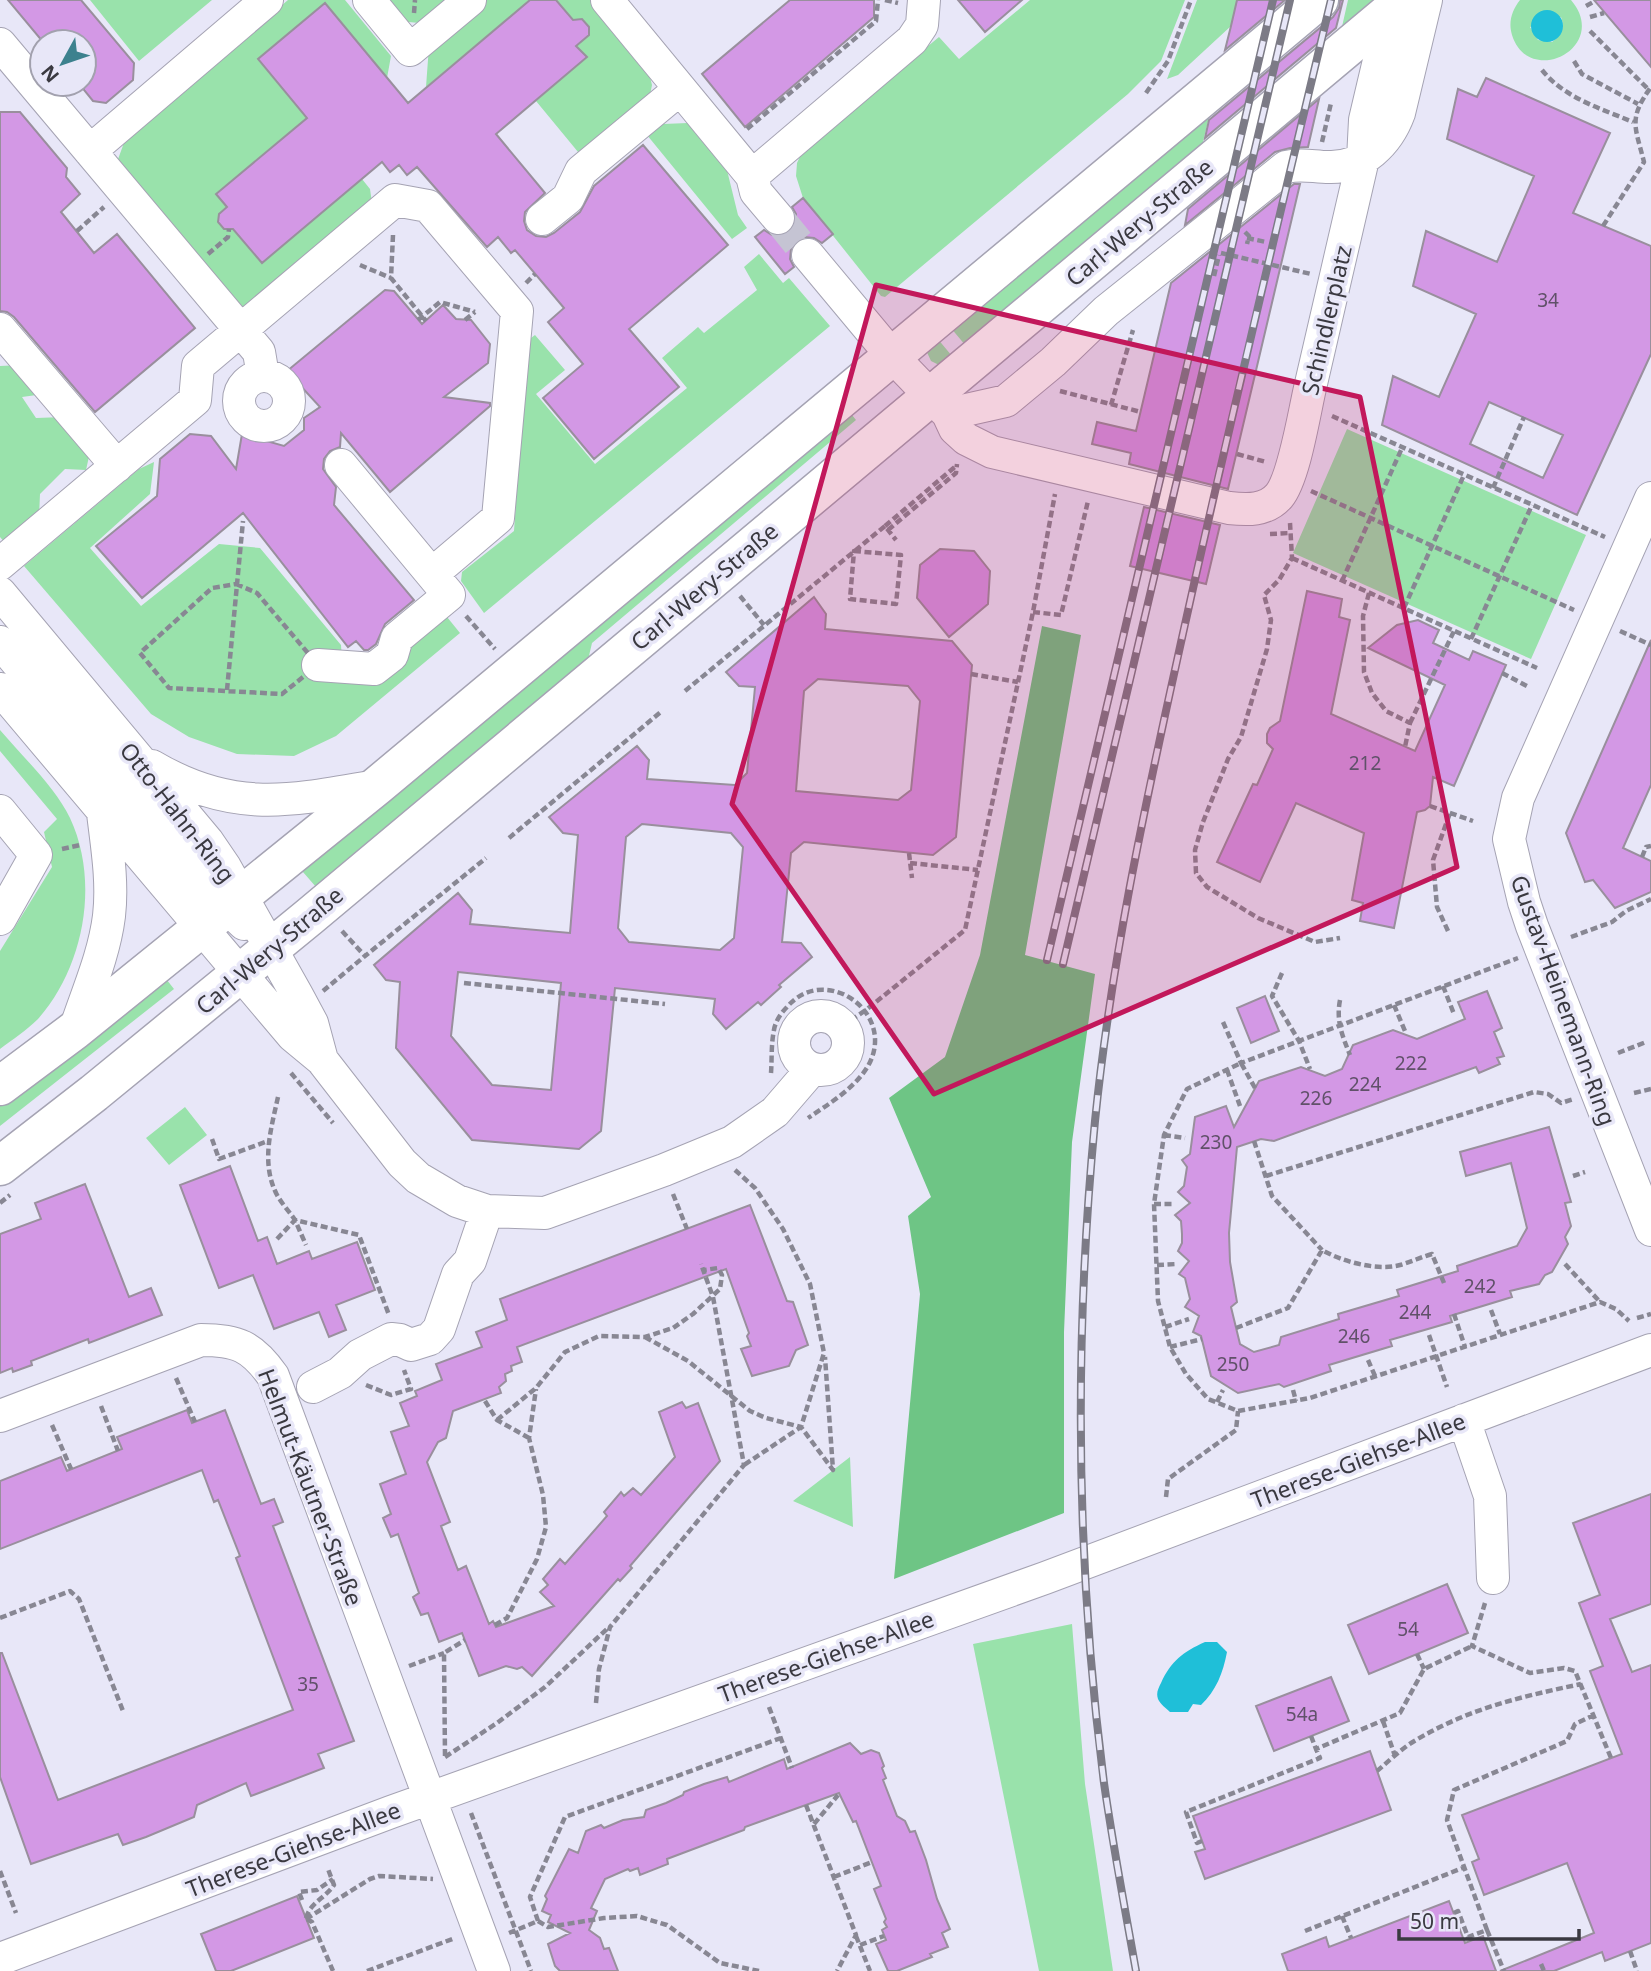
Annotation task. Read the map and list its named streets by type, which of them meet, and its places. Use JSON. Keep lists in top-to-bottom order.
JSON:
{
  "streets": {
    "main road": ["Carl-Wery-Straße"],
    "street": [
      "Schindlerplatz",
      "Otto-Hahn-Ring",
      "Gustav-Heinemann-Ring",
      "Therese-Giehse-Allee",
      "Helmut-Käutner-Straße"
    ]
  },
  "crossings": [
    ["Carl-Wery-Straße", "Schindlerplatz"],
    ["Carl-Wery-Straße", "Otto-Hahn-Ring"],
    ["Therese-Giehse-Allee", "Helmut-Käutner-Straße"]
  ],
  "house_numbers": [
    "34",
    "212",
    "222",
    "224",
    "226",
    "230",
    "242",
    "244",
    "246",
    "250",
    "54",
    "35",
    "54a"
  ],
  "scale_bar": "50 m",
  "north": "bottom left"
}
